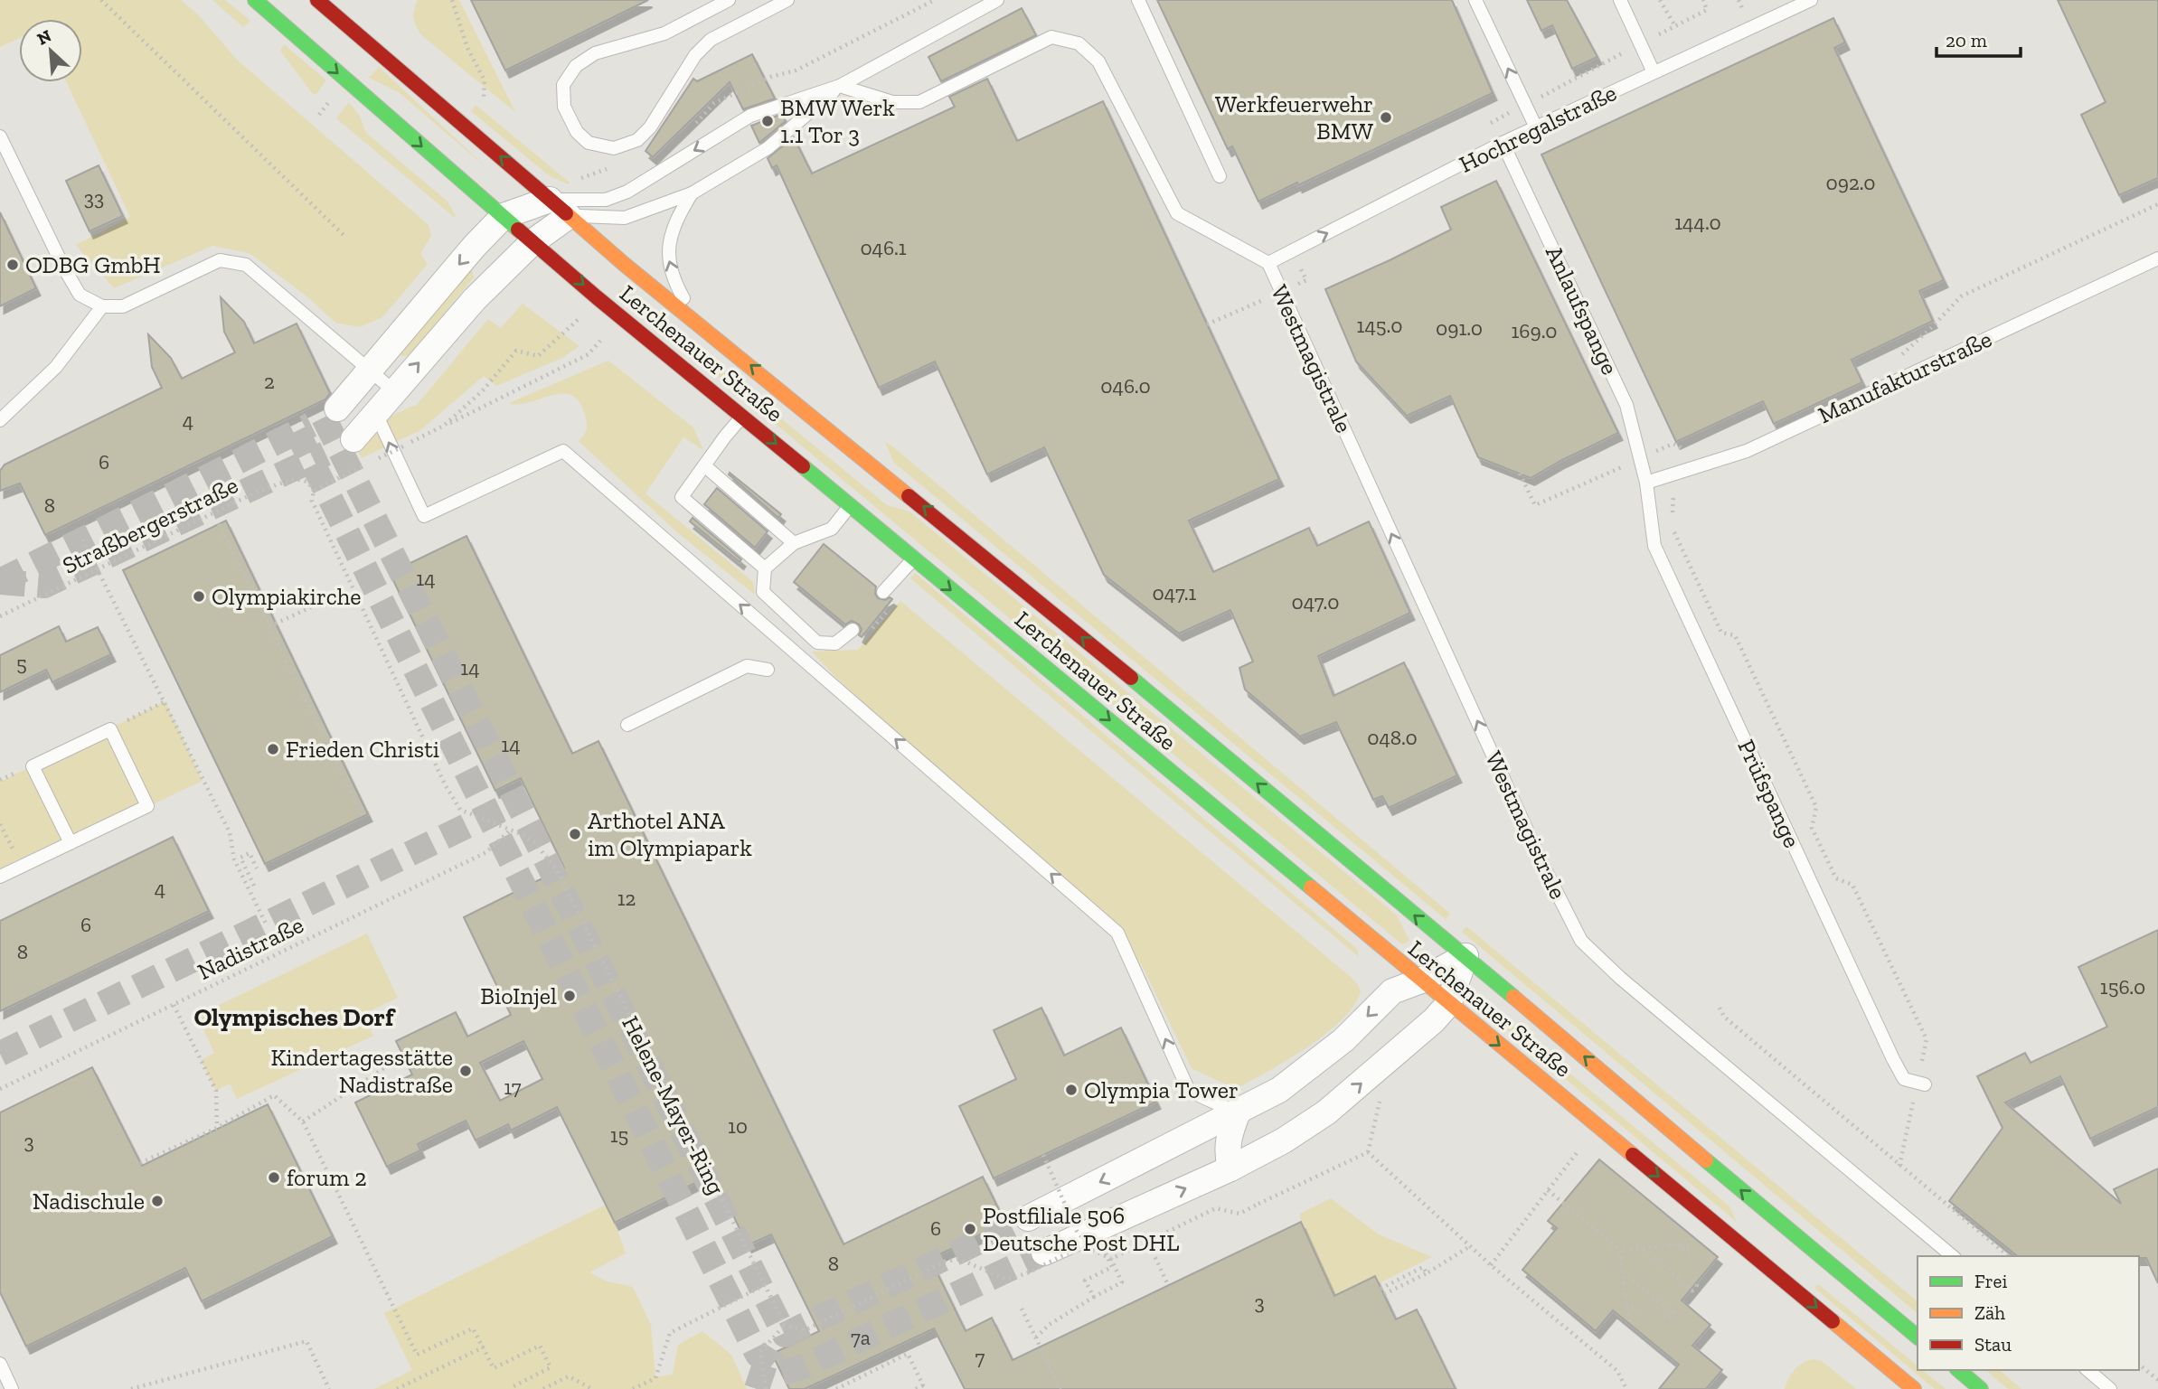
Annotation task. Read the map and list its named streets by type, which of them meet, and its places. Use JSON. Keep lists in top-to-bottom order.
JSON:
{
  "streets": {
    "main road": ["Lerchenauer Straße"],
    "lane": [
      "Hochregalstraße",
      "Anlaufspange",
      "Westmagistrale",
      "Manufakturstraße",
      "Prüfspange"
    ],
    "path": ["Straßbergerstraße", "Nadistraße", "Helene-Mayer-Ring"]
  },
  "crossings": [
    ["Hochregalstraße", "Anlaufspange"],
    ["Hochregalstraße", "Westmagistrale"],
    ["Anlaufspange", "Manufakturstraße"],
    ["Anlaufspange", "Prüfspange"],
    ["Manufakturstraße", "Prüfspange"],
    ["Straßbergerstraße", "Helene-Mayer-Ring"],
    ["Nadistraße", "Helene-Mayer-Ring"]
  ],
  "one_way": ["Hochregalstraße", "Westmagistrale"],
  "districts": ["Olympisches Dorf"],
  "places": [
    "Werkfeuerwehr BMW",
    "BMW Werk 1.1 Tor 3",
    "ODBG GmbH",
    "Olympiakirche",
    "Frieden Christi",
    "Arthotel ANA im Olympiapark",
    "BioInjel",
    "Kindertagesstätte Nadistraße",
    "Olympia Tower",
    "forum 2",
    "Nadischule",
    "Postfiliale 506 Deutsche Post DHL"
  ],
  "house_numbers": [
    "092.0",
    "33",
    "144.0",
    "046.1",
    "145.0",
    "091.0",
    "169.0",
    "2",
    "046.0",
    "4",
    "6",
    "8",
    "14",
    "047.1",
    "047.0",
    "5",
    "14",
    "048.0",
    "14",
    "4",
    "12",
    "6",
    "8",
    "156.0",
    "17",
    "10",
    "15",
    "3",
    "6",
    "8",
    "3",
    "7a",
    "7"
  ],
  "legend": ["Frei", "Zäh", "Stau"],
  "scale_bar": "20 m",
  "north": "top left"
}
